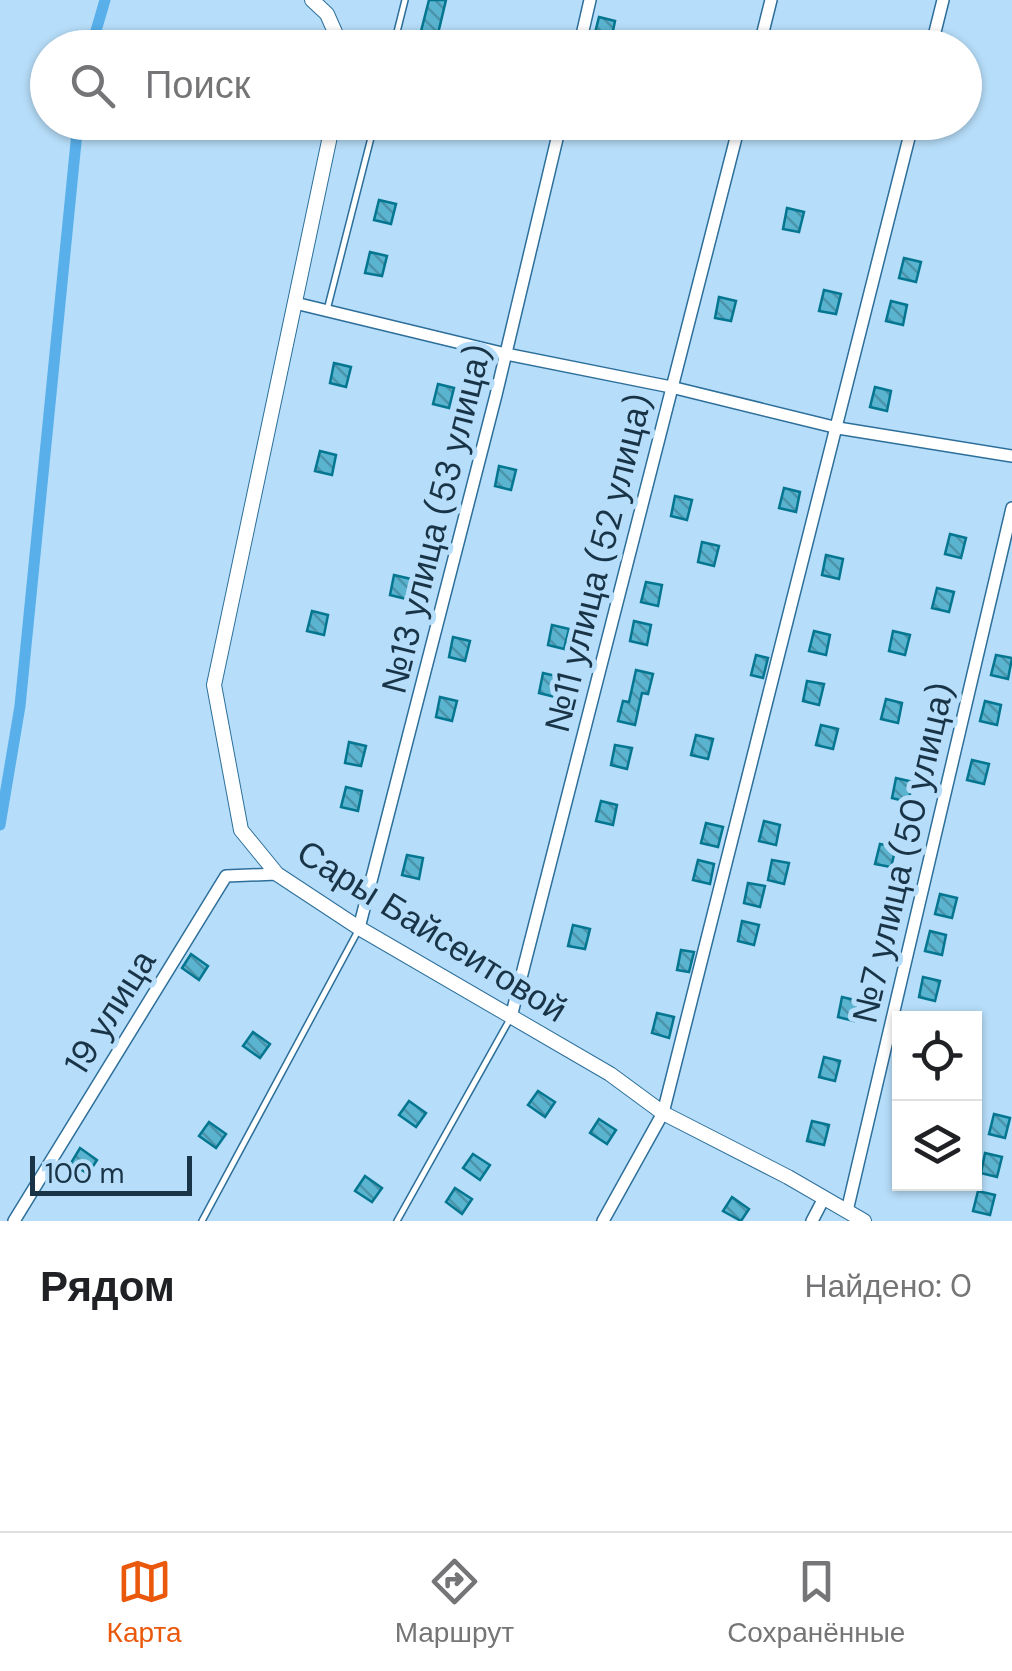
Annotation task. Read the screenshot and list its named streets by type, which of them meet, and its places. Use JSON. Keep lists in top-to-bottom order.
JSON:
{
  "streets": {
    "street": [
      "№13 улица (53 улица)",
      "№11 улица (52 улица)",
      "№7 улица (50 улица)",
      "Сары Байсеитовой",
      "19 улица"
    ]
  },
  "crossings": [
    ["№13 улица (53 улица)", "Сары Байсеитовой"],
    ["№11 улица (52 улица)", "Сары Байсеитовой"],
    ["№7 улица (50 улица)", "Сары Байсеитовой"],
    ["Сары Байсеитовой", "19 улица"]
  ],
  "scale_bar": "100 m",
  "page": {
    "search": "Поиск",
    "scale": "100 m",
    "heading": ["Рядом", "Найдено: 0"],
    "nav": ["Карта", "Маршрут", "Сохранённые"]
  }
}
